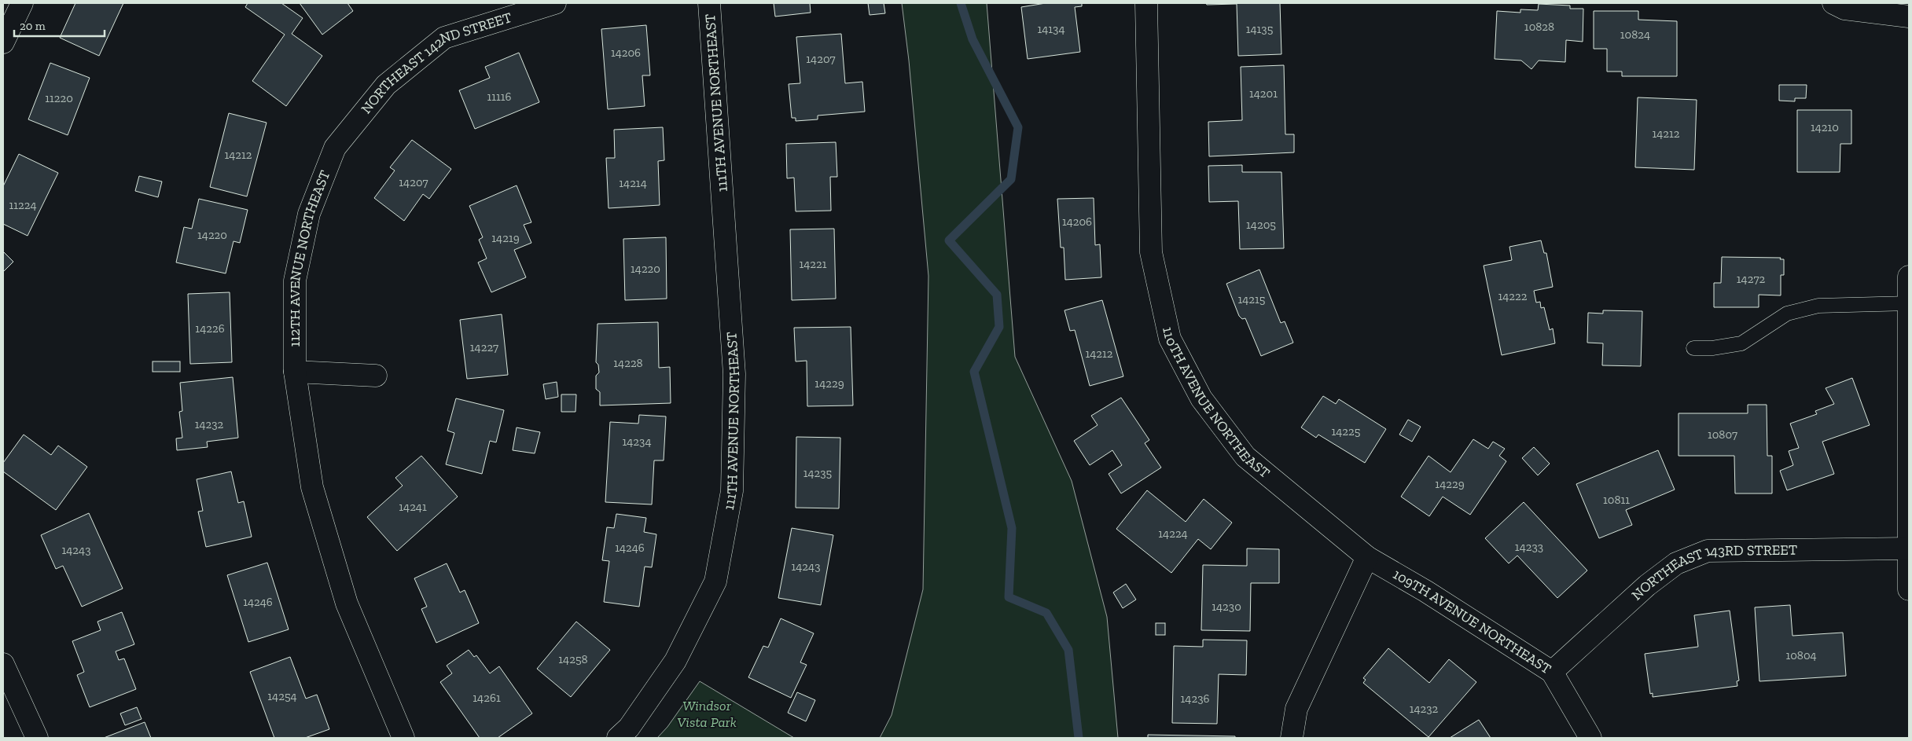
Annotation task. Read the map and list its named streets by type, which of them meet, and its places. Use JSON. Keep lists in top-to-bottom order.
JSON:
{
  "streets": {
    "street": [
      "NORTHEAST 142ND STREET",
      "111TH AVENUE NORTHEAST",
      "112TH AVENUE NORTHEAST",
      "110TH AVENUE NORTHEAST",
      "NORTHEAST 143RD STREET",
      "109TH AVENUE NORTHEAST"
    ]
  },
  "crossings": [
    ["NORTHEAST 142ND STREET", "112TH AVENUE NORTHEAST"],
    ["110TH AVENUE NORTHEAST", "109TH AVENUE NORTHEAST"],
    ["NORTHEAST 143RD STREET", "109TH AVENUE NORTHEAST"]
  ],
  "parks": ["Windsor Vista Park"],
  "house_numbers": [
    "10828",
    "14134",
    "14135",
    "10824",
    "14206",
    "14207",
    "14201",
    "11116",
    "11220",
    "14210",
    "14212",
    "14212",
    "14207",
    "14214",
    "11224",
    "14206",
    "14205",
    "14220",
    "14219",
    "14221",
    "14220",
    "14272",
    "14222",
    "14215",
    "14226",
    "14227",
    "14212",
    "14228",
    "14229",
    "14232",
    "14225",
    "10807",
    "14234",
    "14235",
    "14229",
    "10811",
    "14241",
    "14224",
    "14233",
    "14246",
    "14243",
    "14243",
    "14246",
    "14230",
    "10804",
    "14258",
    "14254",
    "14261",
    "14236",
    "14232"
  ],
  "scale_bar": "20 m"
}
